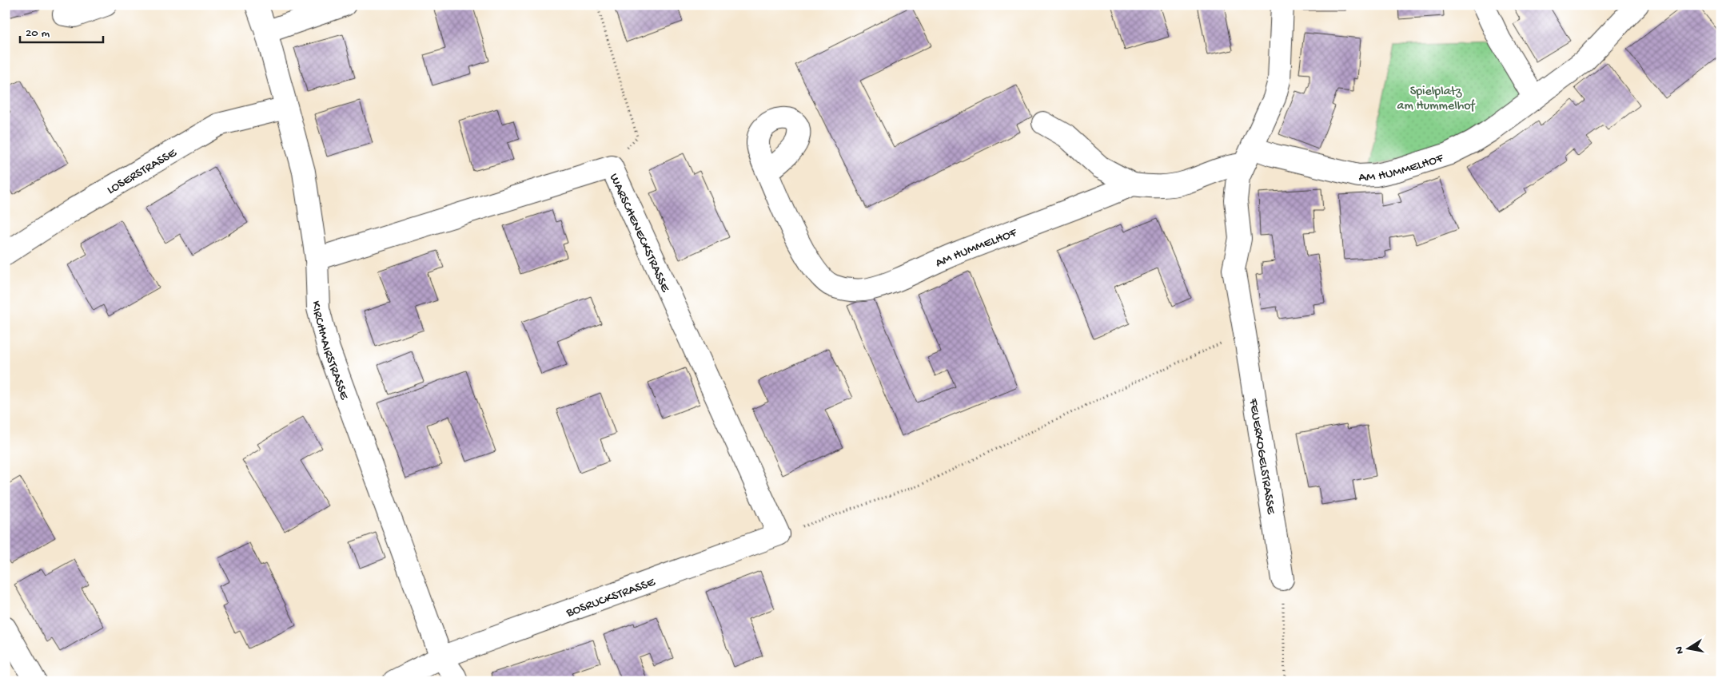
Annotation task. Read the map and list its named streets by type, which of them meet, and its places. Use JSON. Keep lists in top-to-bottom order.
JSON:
{
  "streets": {
    "street": [
      "AM HUMMELHOF",
      "LOSERSTRASSE",
      "WARSCHENECKSTRASSE",
      "KIRCHMAIRSTRASSE",
      "FEUERKOGELSTRASSE",
      "BOSRUCKSTRASSE"
    ]
  },
  "crossings": [
    ["LOSERSTRASSE", "KIRCHMAIRSTRASSE"],
    ["WARSCHENECKSTRASSE", "KIRCHMAIRSTRASSE"],
    ["WARSCHENECKSTRASSE", "BOSRUCKSTRASSE"],
    ["KIRCHMAIRSTRASSE", "BOSRUCKSTRASSE"]
  ],
  "parks": ["Spielplatz am Hummelhof"],
  "scale_bar": "20 m",
  "north": "left"
}
